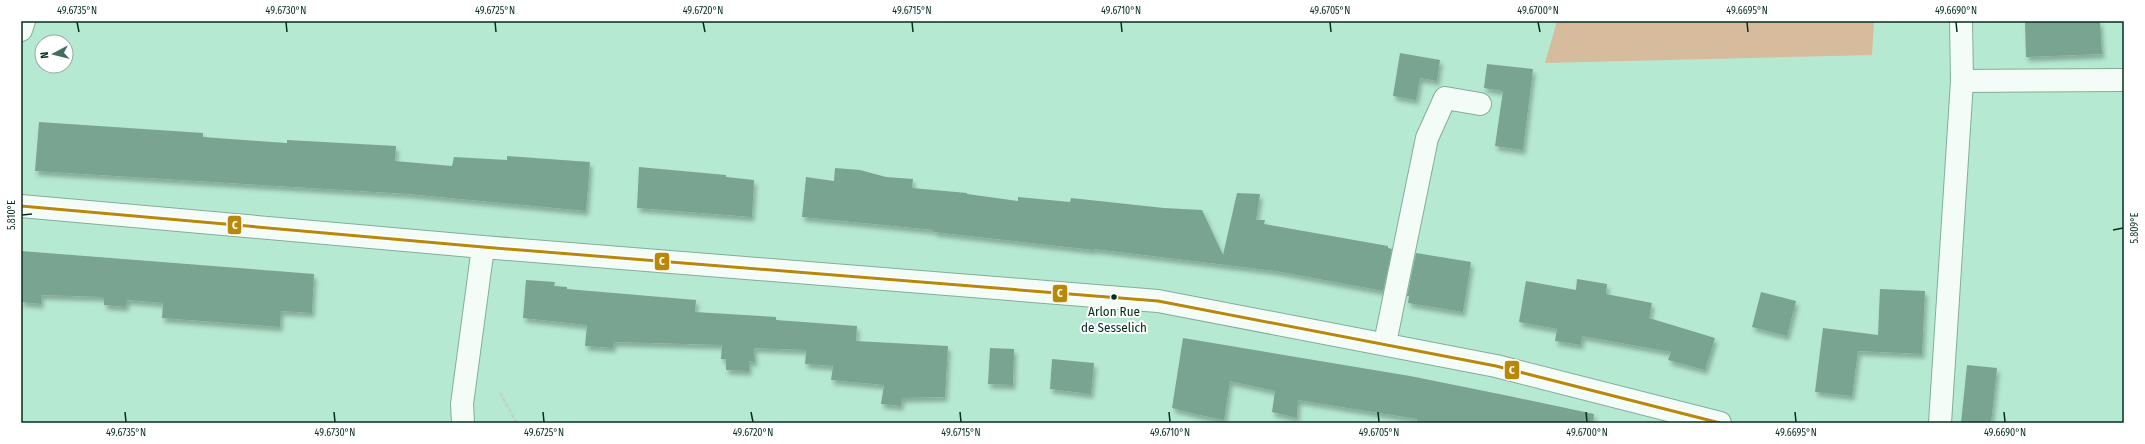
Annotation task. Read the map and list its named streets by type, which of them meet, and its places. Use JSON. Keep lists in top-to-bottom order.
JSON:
{
  "places": ["Arlon Rue de Sesselich"],
  "lines": ["transit line C"],
  "north": "left",
  "coordinates": [
    "49.6735°N",
    "49.6730°N",
    "49.6725°N",
    "49.6720°N",
    "49.6715°N",
    "49.6710°N",
    "49.6705°N",
    "49.6700°N",
    "49.6695°N",
    "49.6690°N",
    "5.810°E",
    "5.809°E"
  ]
}
